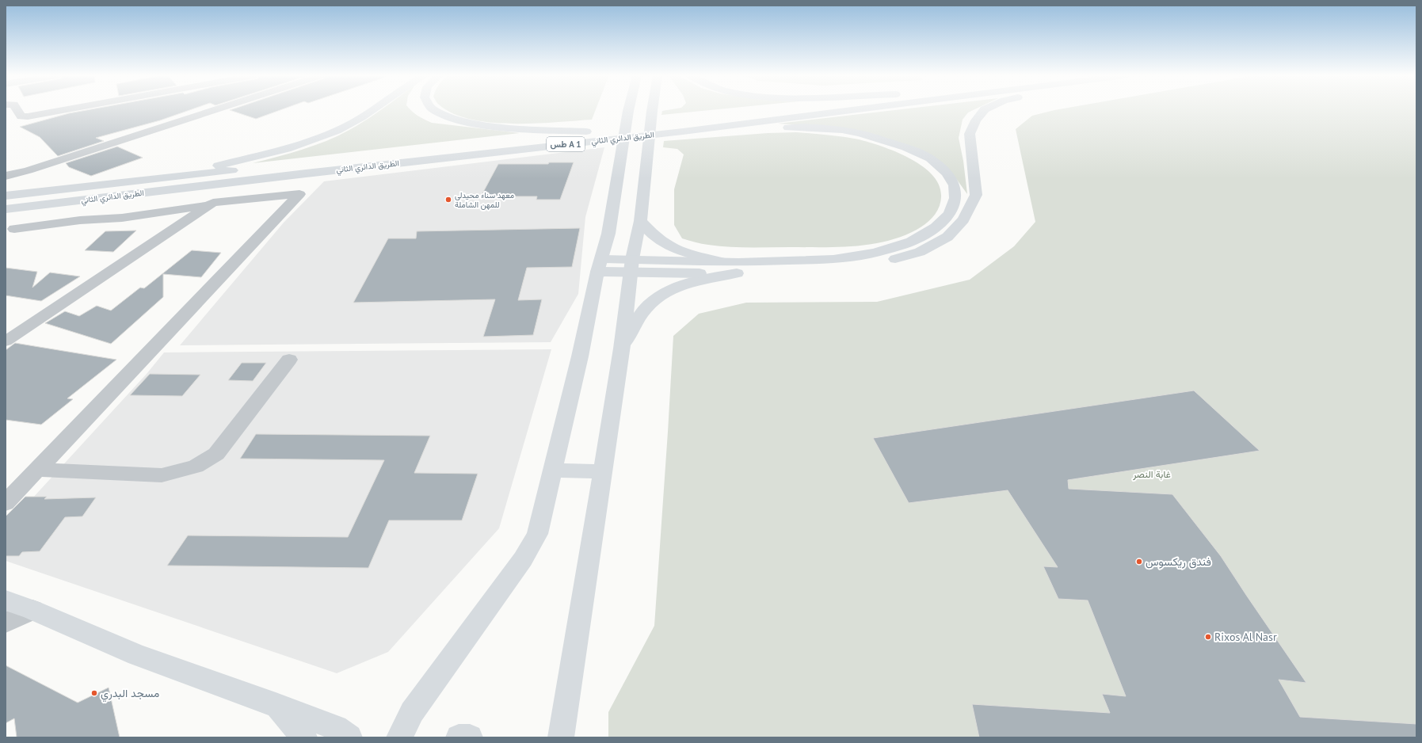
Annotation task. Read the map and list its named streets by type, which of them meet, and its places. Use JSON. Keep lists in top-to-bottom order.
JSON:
{
  "streets": {
    "main road": ["الطريق الدائري الثاني", "طس A 1"]
  },
  "parks": ["غابة النصر"],
  "places": [
    "معهد سناء محيدلي للمهن الشاملة",
    "فندق ريكسوس",
    "Rixos Al Nasr",
    "مسجد البدري"
  ]
}
